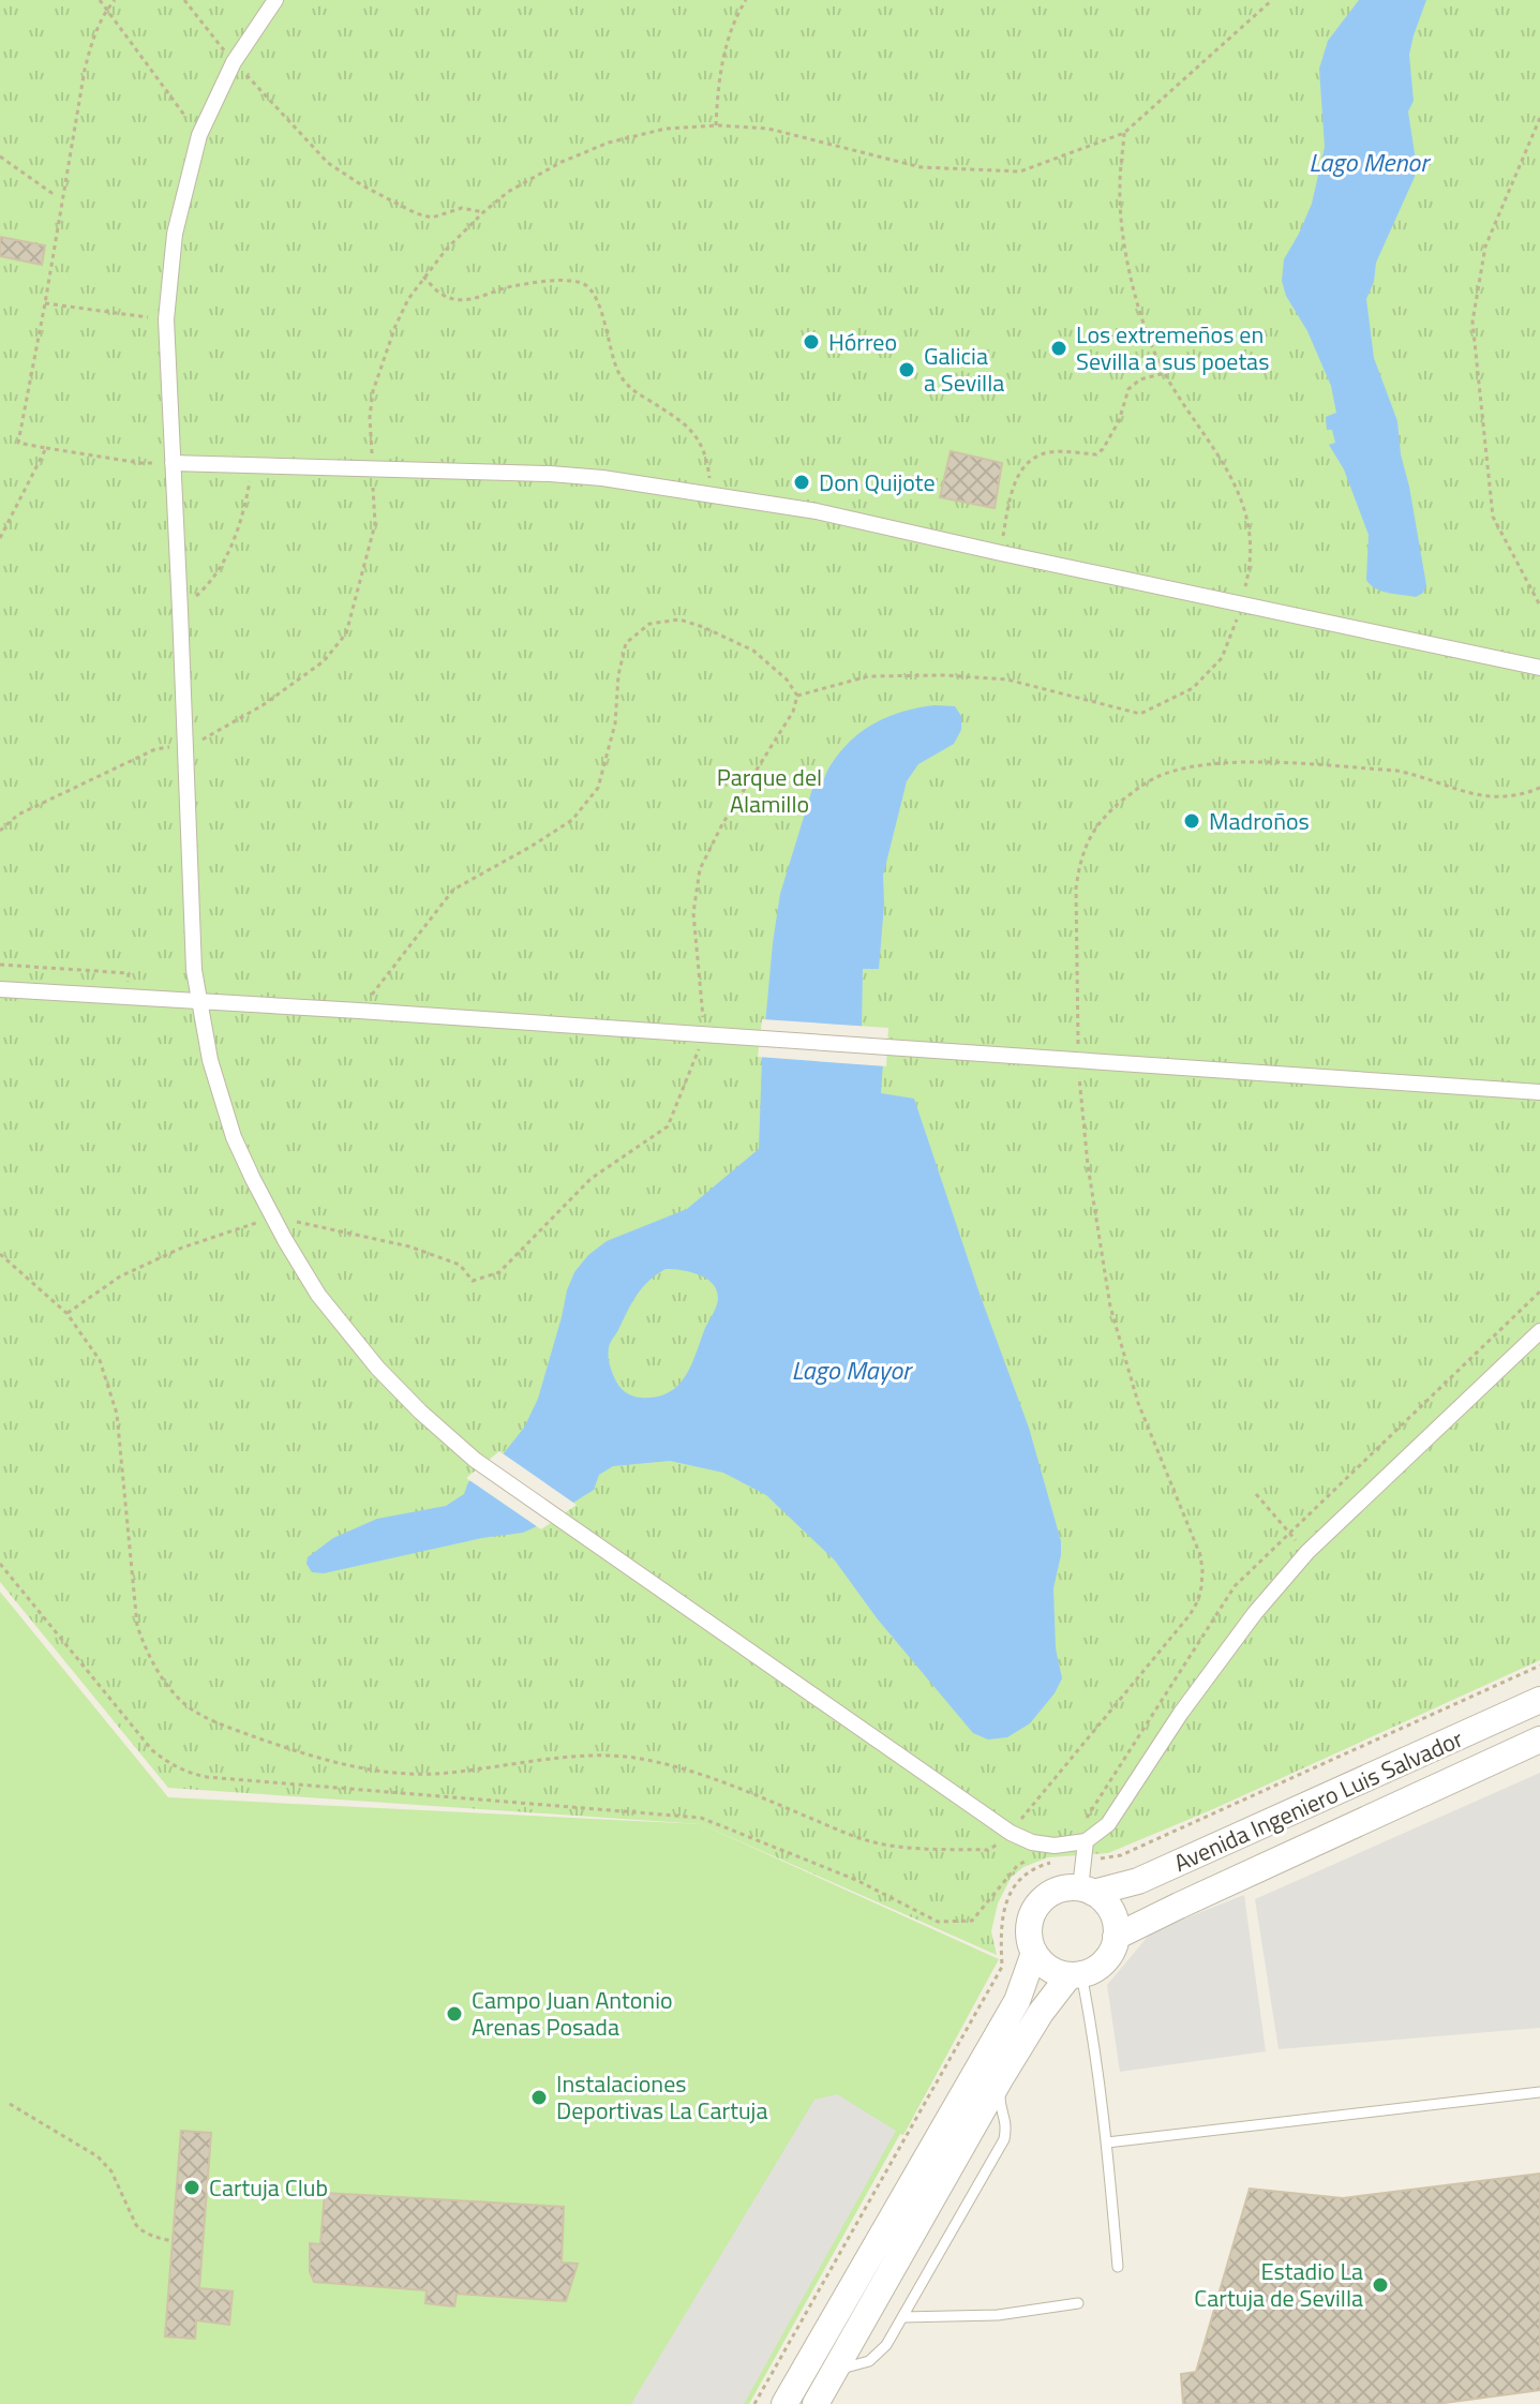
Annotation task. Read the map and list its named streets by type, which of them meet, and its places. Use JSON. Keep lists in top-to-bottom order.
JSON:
{
  "streets": {
    "street": ["Avenida Ingeniero Luis Salvador"]
  },
  "water": ["Lago Menor", "Lago Mayor"],
  "parks": ["Parque del Alamillo"],
  "places": [
    "Hórreo",
    "Los extremeños en Sevilla a sus poetas",
    "Galicia a Sevilla",
    "Don Quijote",
    "Madroños",
    "Campo Juan Antonio Arenas Posada",
    "Instalaciones Deportivas La Cartuja",
    "Cartuja Club",
    "Estadio La Cartuja de Sevilla"
  ]
}
